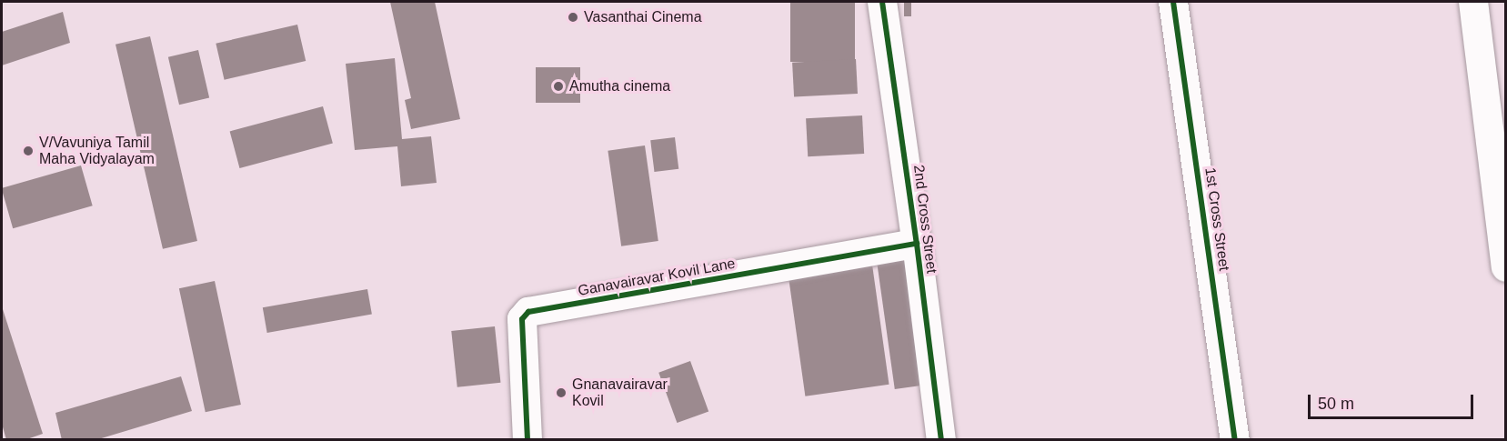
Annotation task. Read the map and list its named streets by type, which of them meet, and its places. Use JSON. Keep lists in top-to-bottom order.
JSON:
{
  "streets": {
    "street": ["2nd Cross Street", "1st Cross Street", "Ganavairavar Kovil Lane"]
  },
  "crossings": [
    ["2nd Cross Street", "Ganavairavar Kovil Lane"]
  ],
  "places": [
    "Vasanthai Cinema",
    "Amutha cinema",
    "V/Vavuniya Tamil Maha Vidyalayam",
    "Gnanavairavar Kovil"
  ],
  "scale_bar": "50 m"
}
